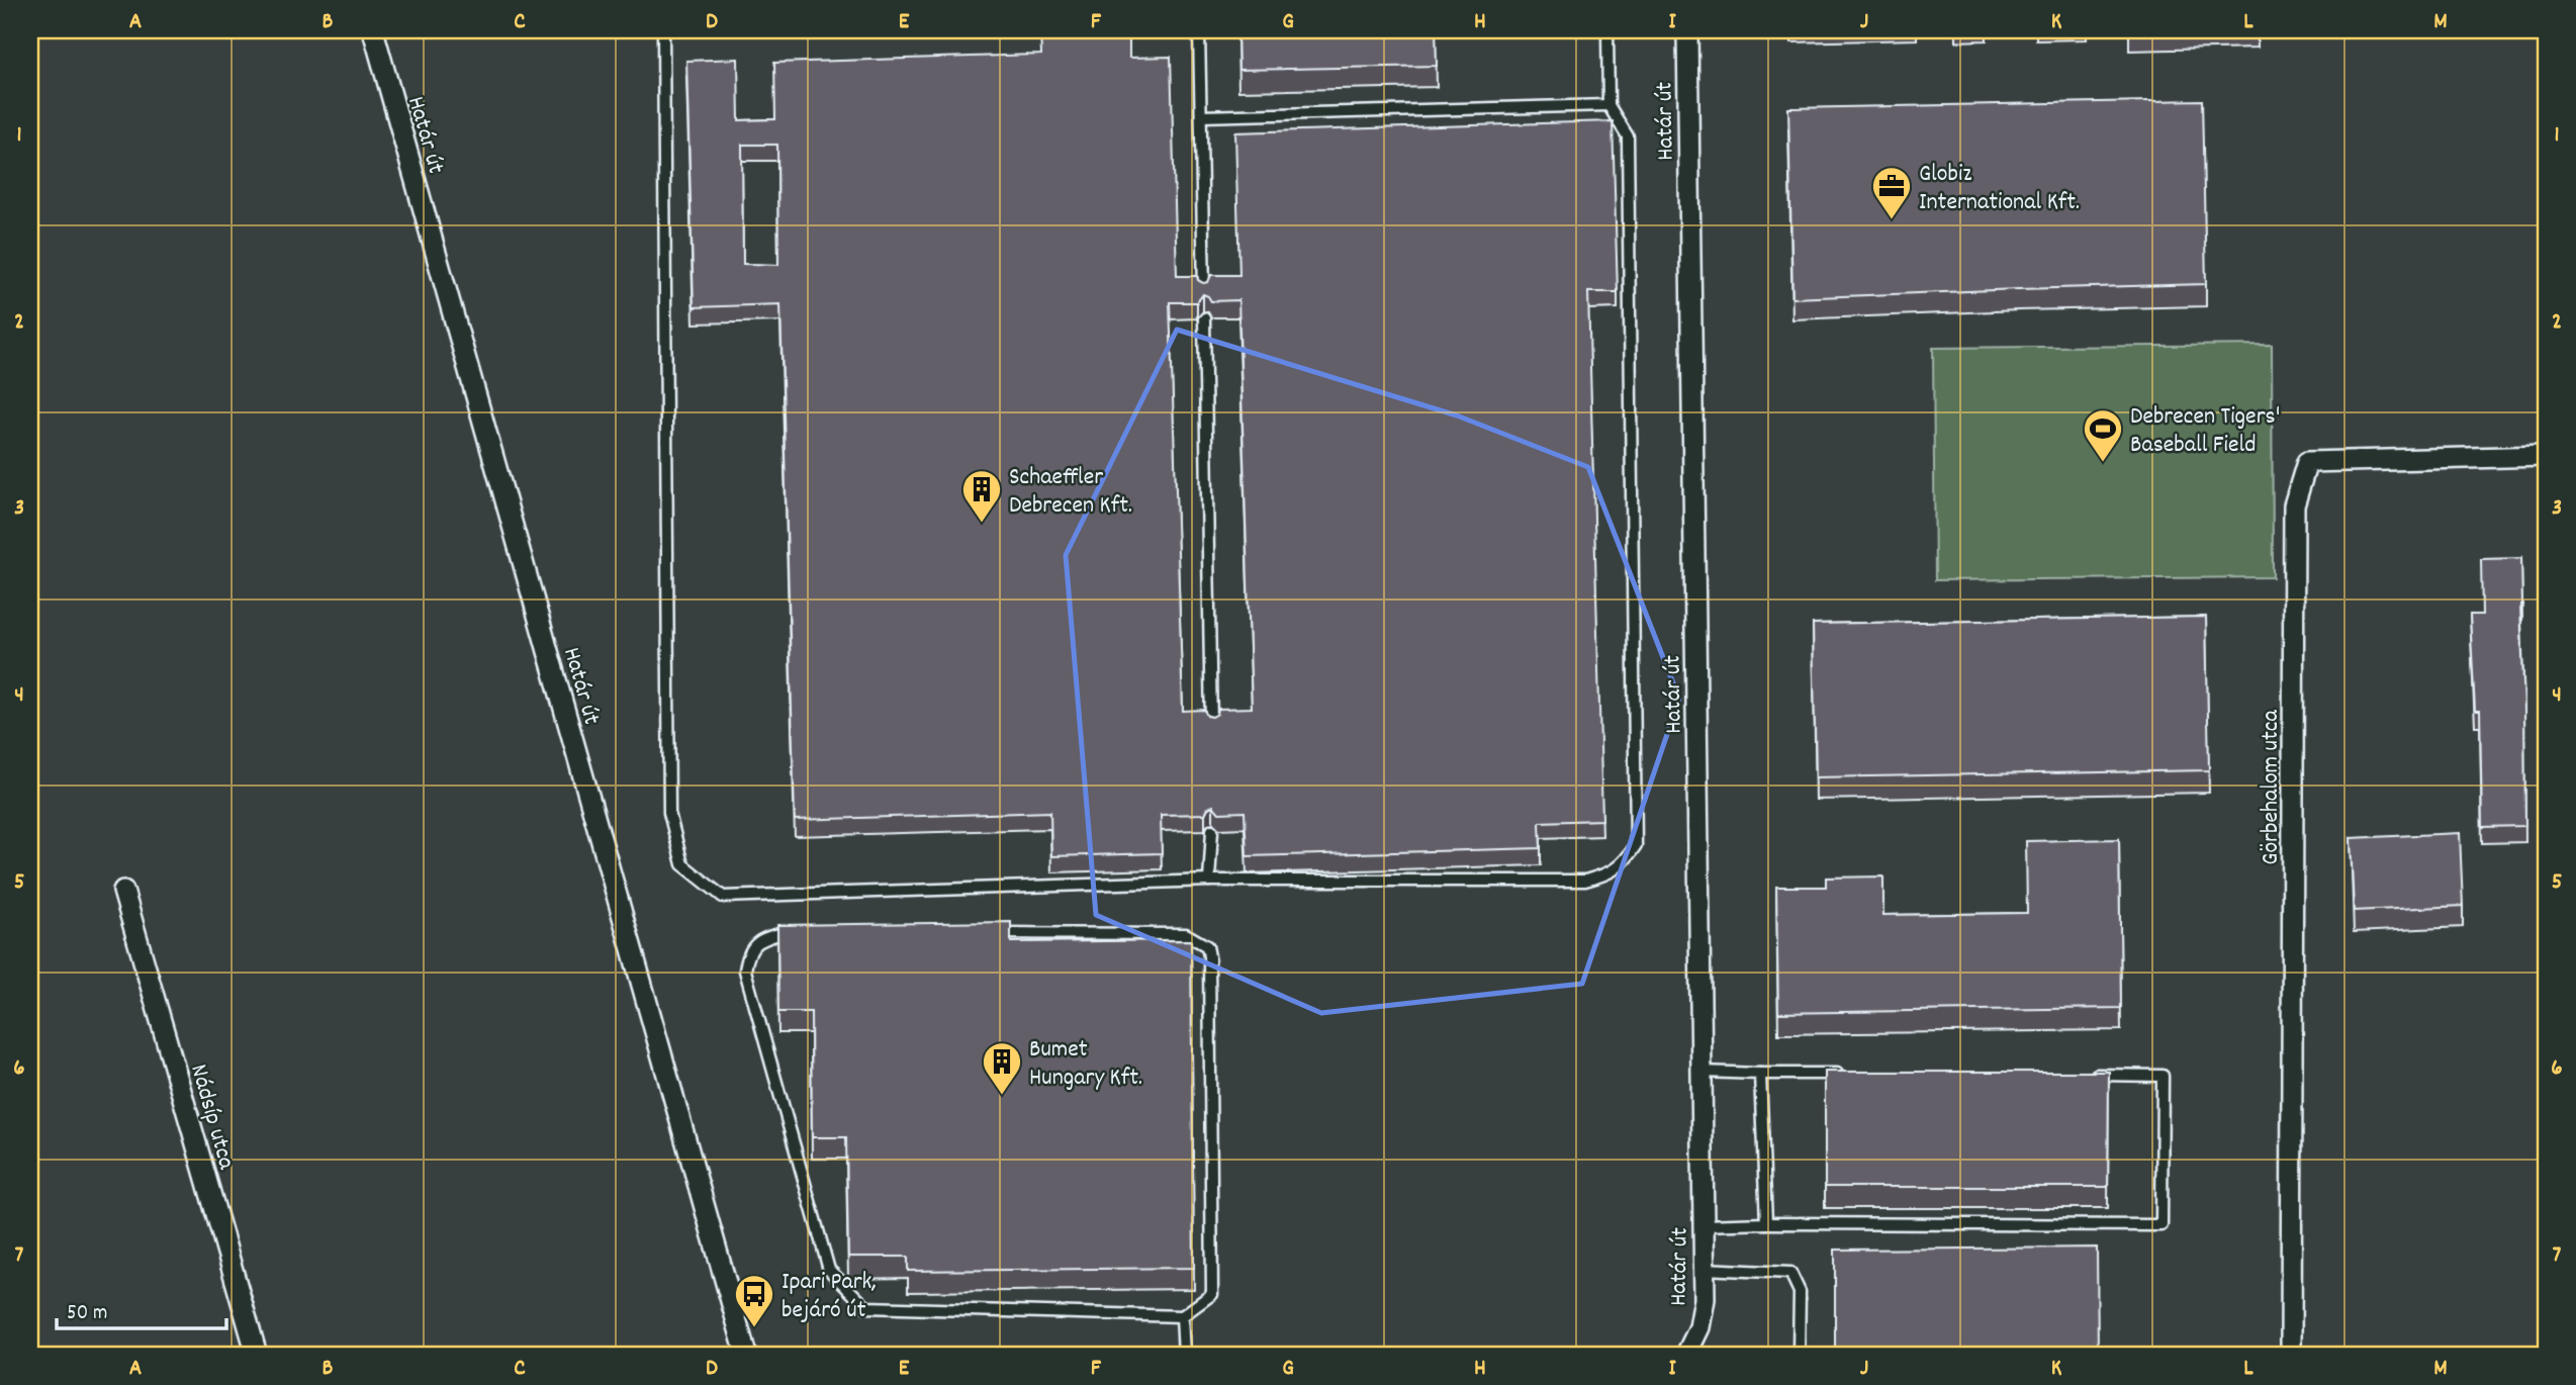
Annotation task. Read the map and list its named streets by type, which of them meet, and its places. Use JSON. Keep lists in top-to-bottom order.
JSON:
{
  "streets": {
    "street": ["Határ út", "Görbehalom utca", "Nádsíp utca"]
  },
  "places": {
    "office": ["Globiz International Kft."],
    "sports": ["Debrecen Tigers' Baseball Field"],
    "building": ["Schaeffler Debrecen Kft.", "Bumet Hungary Kft."],
    "bus stop": ["Ipari Park, bejáró út"]
  },
  "scale_bar": "50 m",
  "grid": {
    "columns": [
      "A",
      "B",
      "C",
      "D",
      "E",
      "F",
      "G",
      "H",
      "I",
      "J",
      "K",
      "L",
      "M"
    ],
    "rows": [
      "1",
      "2",
      "3",
      "4",
      "5",
      "6",
      "7"
    ]
  }
}
